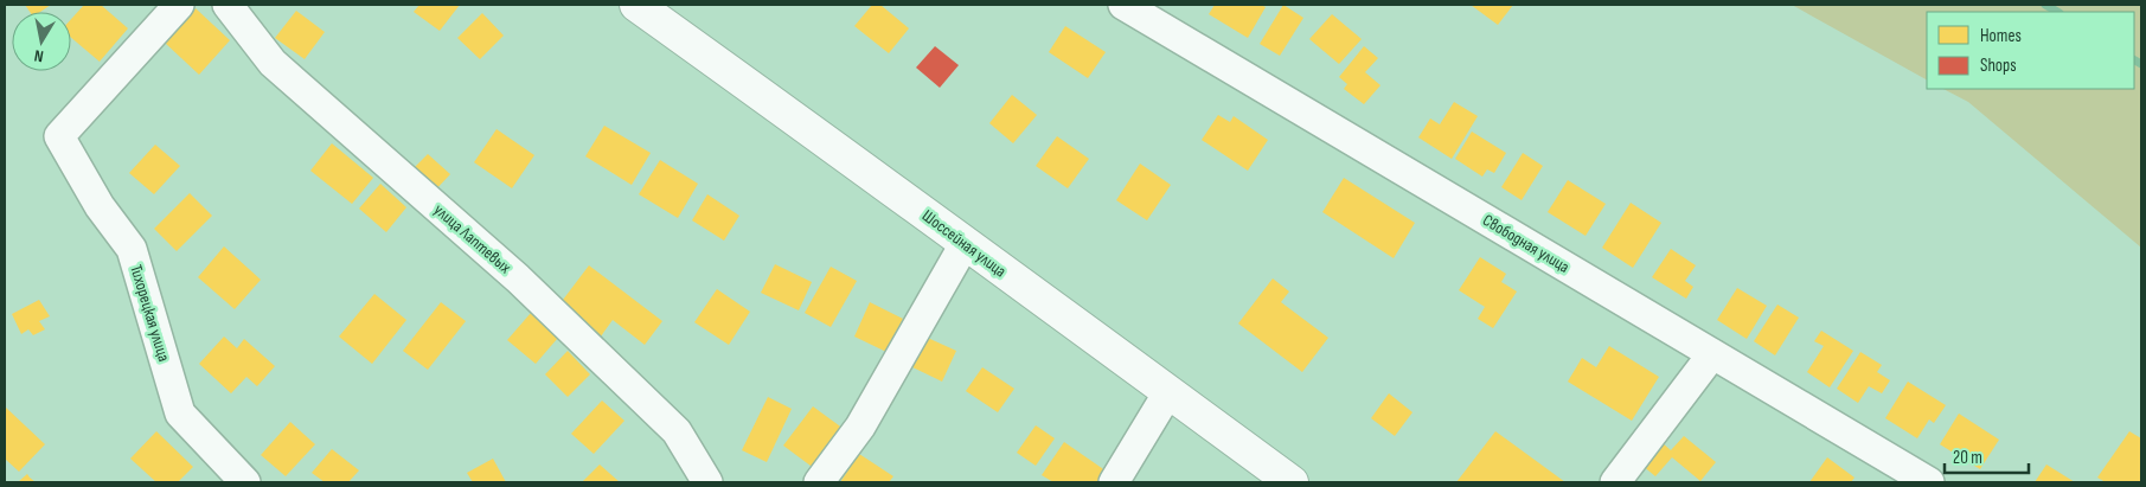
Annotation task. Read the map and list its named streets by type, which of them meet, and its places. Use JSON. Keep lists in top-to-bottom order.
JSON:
{
  "streets": {
    "main road": ["Шоссейная улица"],
    "street": ["улица Лаптевых", "Свободная улица", "Тихорецкая улица"]
  },
  "legend": ["Homes", "Shops"],
  "scale_bar": "20 m",
  "north": "bottom"
}
